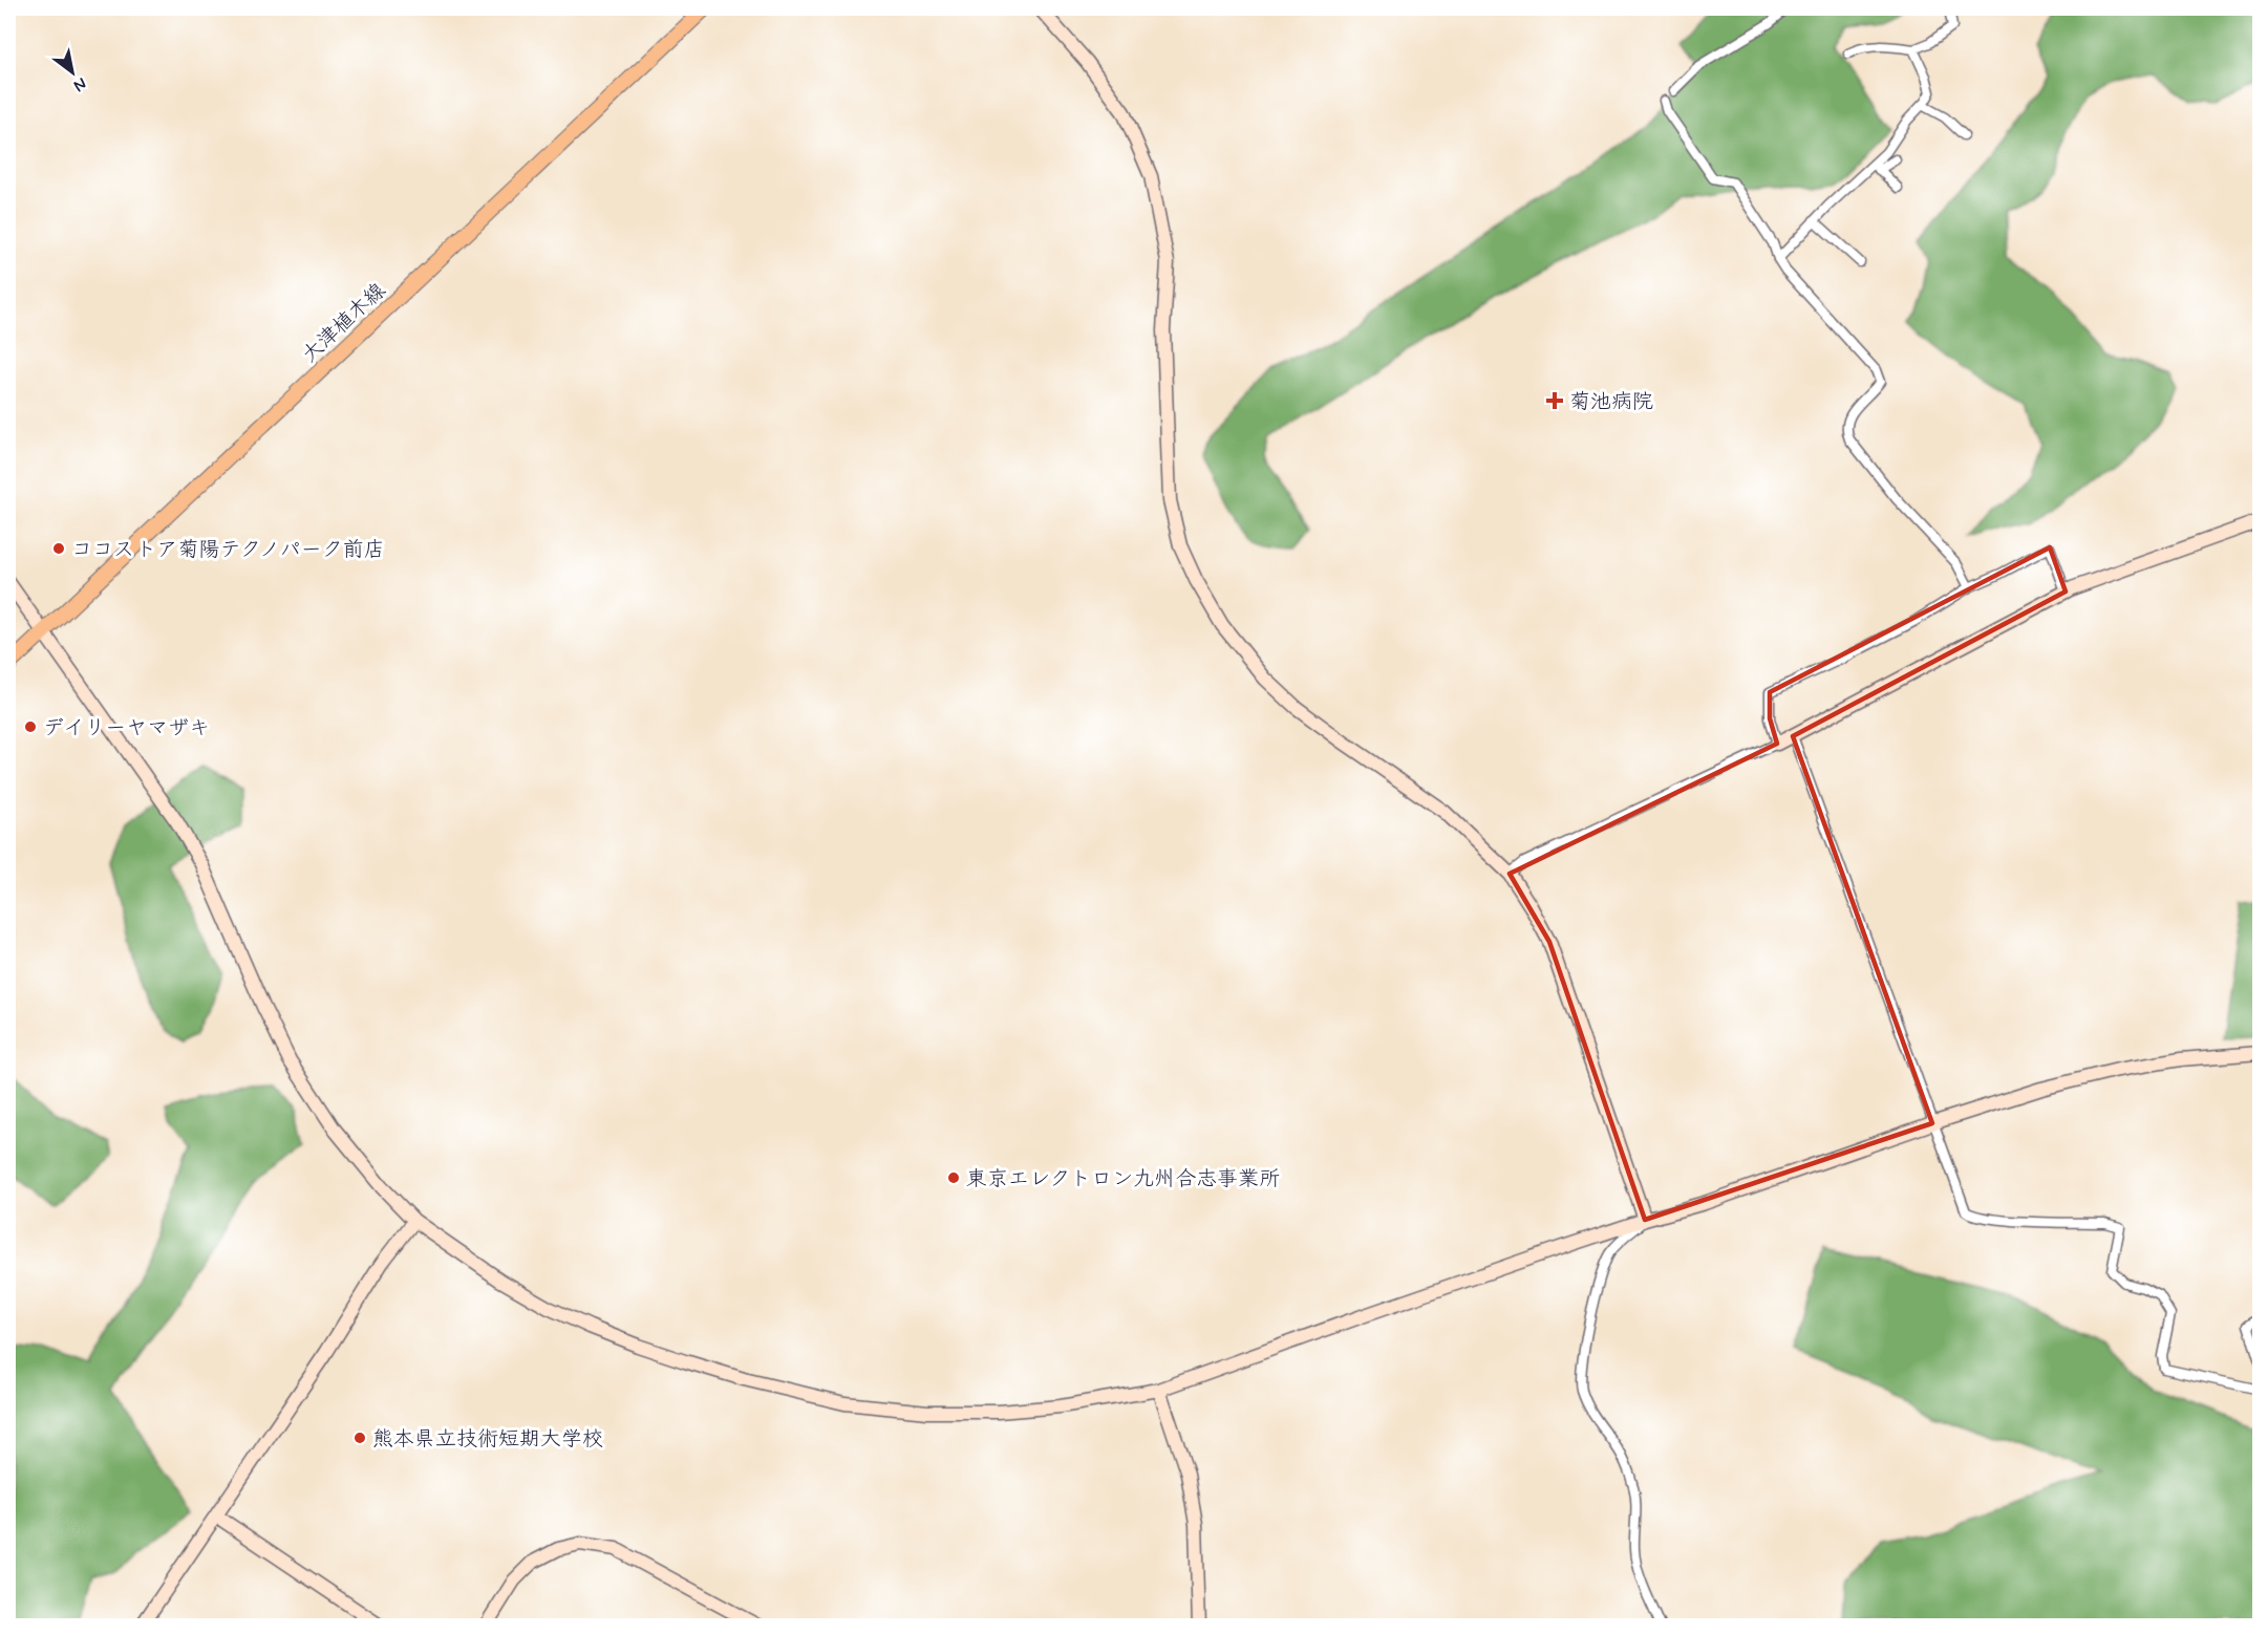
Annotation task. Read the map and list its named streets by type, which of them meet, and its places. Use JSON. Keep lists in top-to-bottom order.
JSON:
{
  "streets": {
    "main road": ["大津植木線"]
  },
  "places": {
    "health": ["菊池病院"],
    "other": [
      "ココストア菊陽テクノパーク前店",
      "デイリーヤマザキ",
      "東京エレクトロン九州合志事業所",
      "熊本県立技術短期大学校"
    ]
  },
  "north": "bottom right"
}
